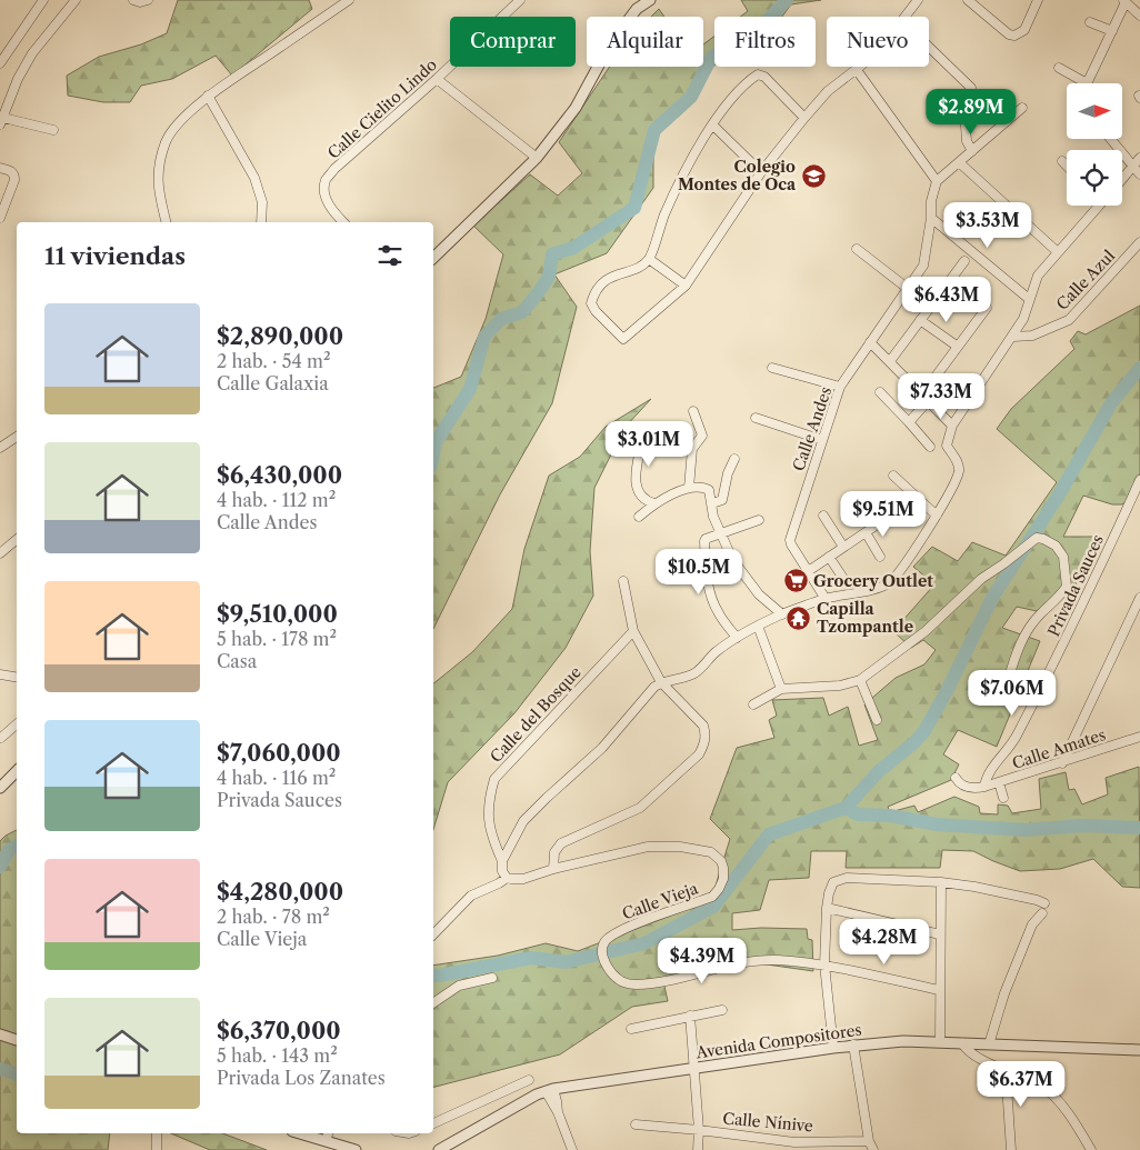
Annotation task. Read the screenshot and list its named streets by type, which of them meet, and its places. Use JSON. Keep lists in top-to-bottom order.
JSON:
{
  "streets": {
    "street": [
      "Calle Cielito Lindo",
      "Calle Azul",
      "Calle Andes",
      "Privada Sauces",
      "Calle del Bosque",
      "Calle Amates",
      "Calle Vieja",
      "Avenida Compositores",
      "Calle Nínive"
    ]
  },
  "crossings": [
    ["Privada Sauces", "Calle Amates"]
  ],
  "places": {
    "school or university": ["Colegio Montes de Oca"],
    "supermarket": ["Grocery Outlet"],
    "temple": ["Capilla Tzompantle"]
  },
  "north": "right",
  "page": {
    "chip": [
      "Comprar",
      "Alquilar",
      "Filtros",
      "Nuevo"
    ],
    "price": [
      "$2.89M",
      "$3.53M",
      "$6.43M",
      "$7.33M",
      "$3.01M",
      "$9.51M",
      "$10.5M",
      "$7.06M",
      "$4.28M",
      "$4.39M",
      "$6.37M"
    ],
    "heading": "11 viviendas",
    "list": [
      {
        "name": "$2,890,000",
        "note": "2 hab. · 54 m² · Calle Galaxia"
      },
      {
        "name": "$6,430,000",
        "note": "4 hab. · 112 m² · Calle Andes"
      },
      {
        "name": "$9,510,000",
        "note": "5 hab. · 178 m² · Casa"
      },
      {
        "name": "$7,060,000",
        "note": "4 hab. · 116 m² · Privada Sauces"
      },
      {
        "name": "$4,280,000",
        "note": "2 hab. · 78 m² · Calle Vieja"
      },
      {
        "name": "$6,370,000",
        "note": "5 hab. · 143 m² · Privada Los Zanates"
      }
    ]
  }
}
